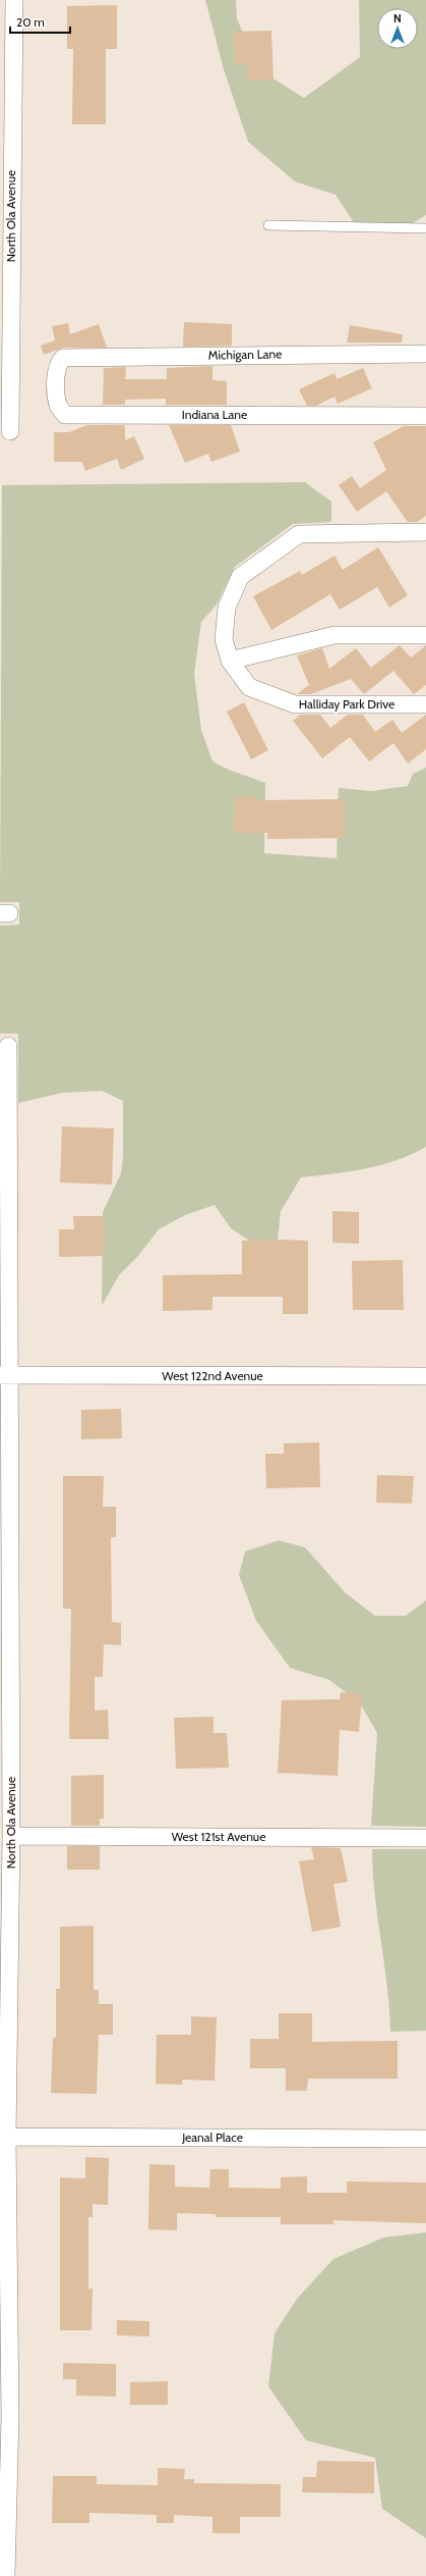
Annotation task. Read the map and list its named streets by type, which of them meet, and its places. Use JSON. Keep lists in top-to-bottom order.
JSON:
{
  "streets": {
    "street": [
      "North Ola Avenue",
      "Michigan Lane",
      "Indiana Lane",
      "Halliday Park Drive",
      "West 122nd Avenue",
      "West 121st Avenue",
      "Jeanal Place"
    ]
  },
  "crossings": [
    ["North Ola Avenue", "West 122nd Avenue"],
    ["North Ola Avenue", "West 121st Avenue"],
    ["North Ola Avenue", "Jeanal Place"],
    ["Michigan Lane", "Indiana Lane"]
  ],
  "scale_bar": "20 m",
  "north": "top"
}
